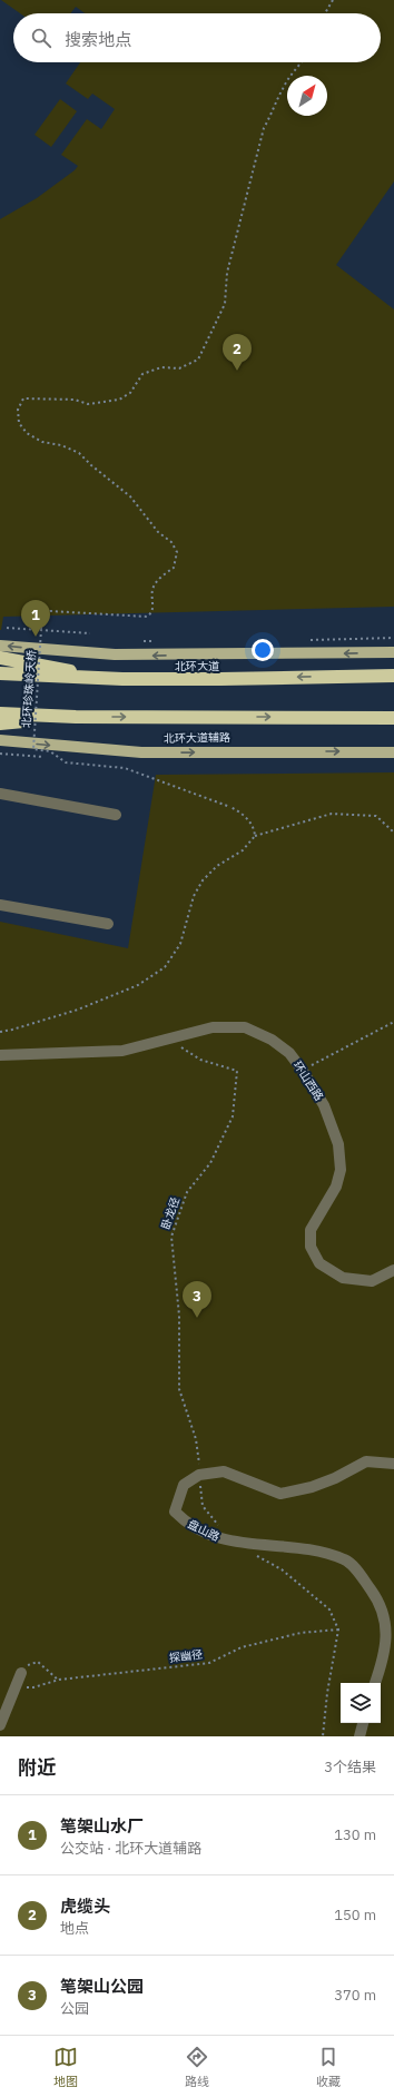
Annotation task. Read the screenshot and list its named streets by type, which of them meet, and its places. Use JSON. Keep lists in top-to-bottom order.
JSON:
{
  "streets": {
    "highway": ["北环大道"],
    "main road": ["北环大道辅路"],
    "lane": ["环山西路", "盘山路"],
    "path": ["北环珍珠岭天桥", "卧龙径", "探幽径"]
  },
  "crossings": [
    ["环山西路", "卧龙径"],
    ["卧龙径", "盘山路"]
  ],
  "north": "top right",
  "page": {
    "search": "搜索地点",
    "pins": ["2", "1", "3"],
    "heading": ["附近", "3个结果"],
    "list": [
      {
        "mark": "1",
        "name": "笔架山水厂",
        "note": "公交站 · 北环大道辅路",
        "value": "130 m"
      },
      {
        "mark": "2",
        "name": "虎缆头",
        "note": "地点",
        "value": "150 m"
      },
      {
        "mark": "3",
        "name": "笔架山公园",
        "note": "公园",
        "value": "370 m"
      }
    ],
    "nav": ["地图", "路线", "收藏"]
  }
}
